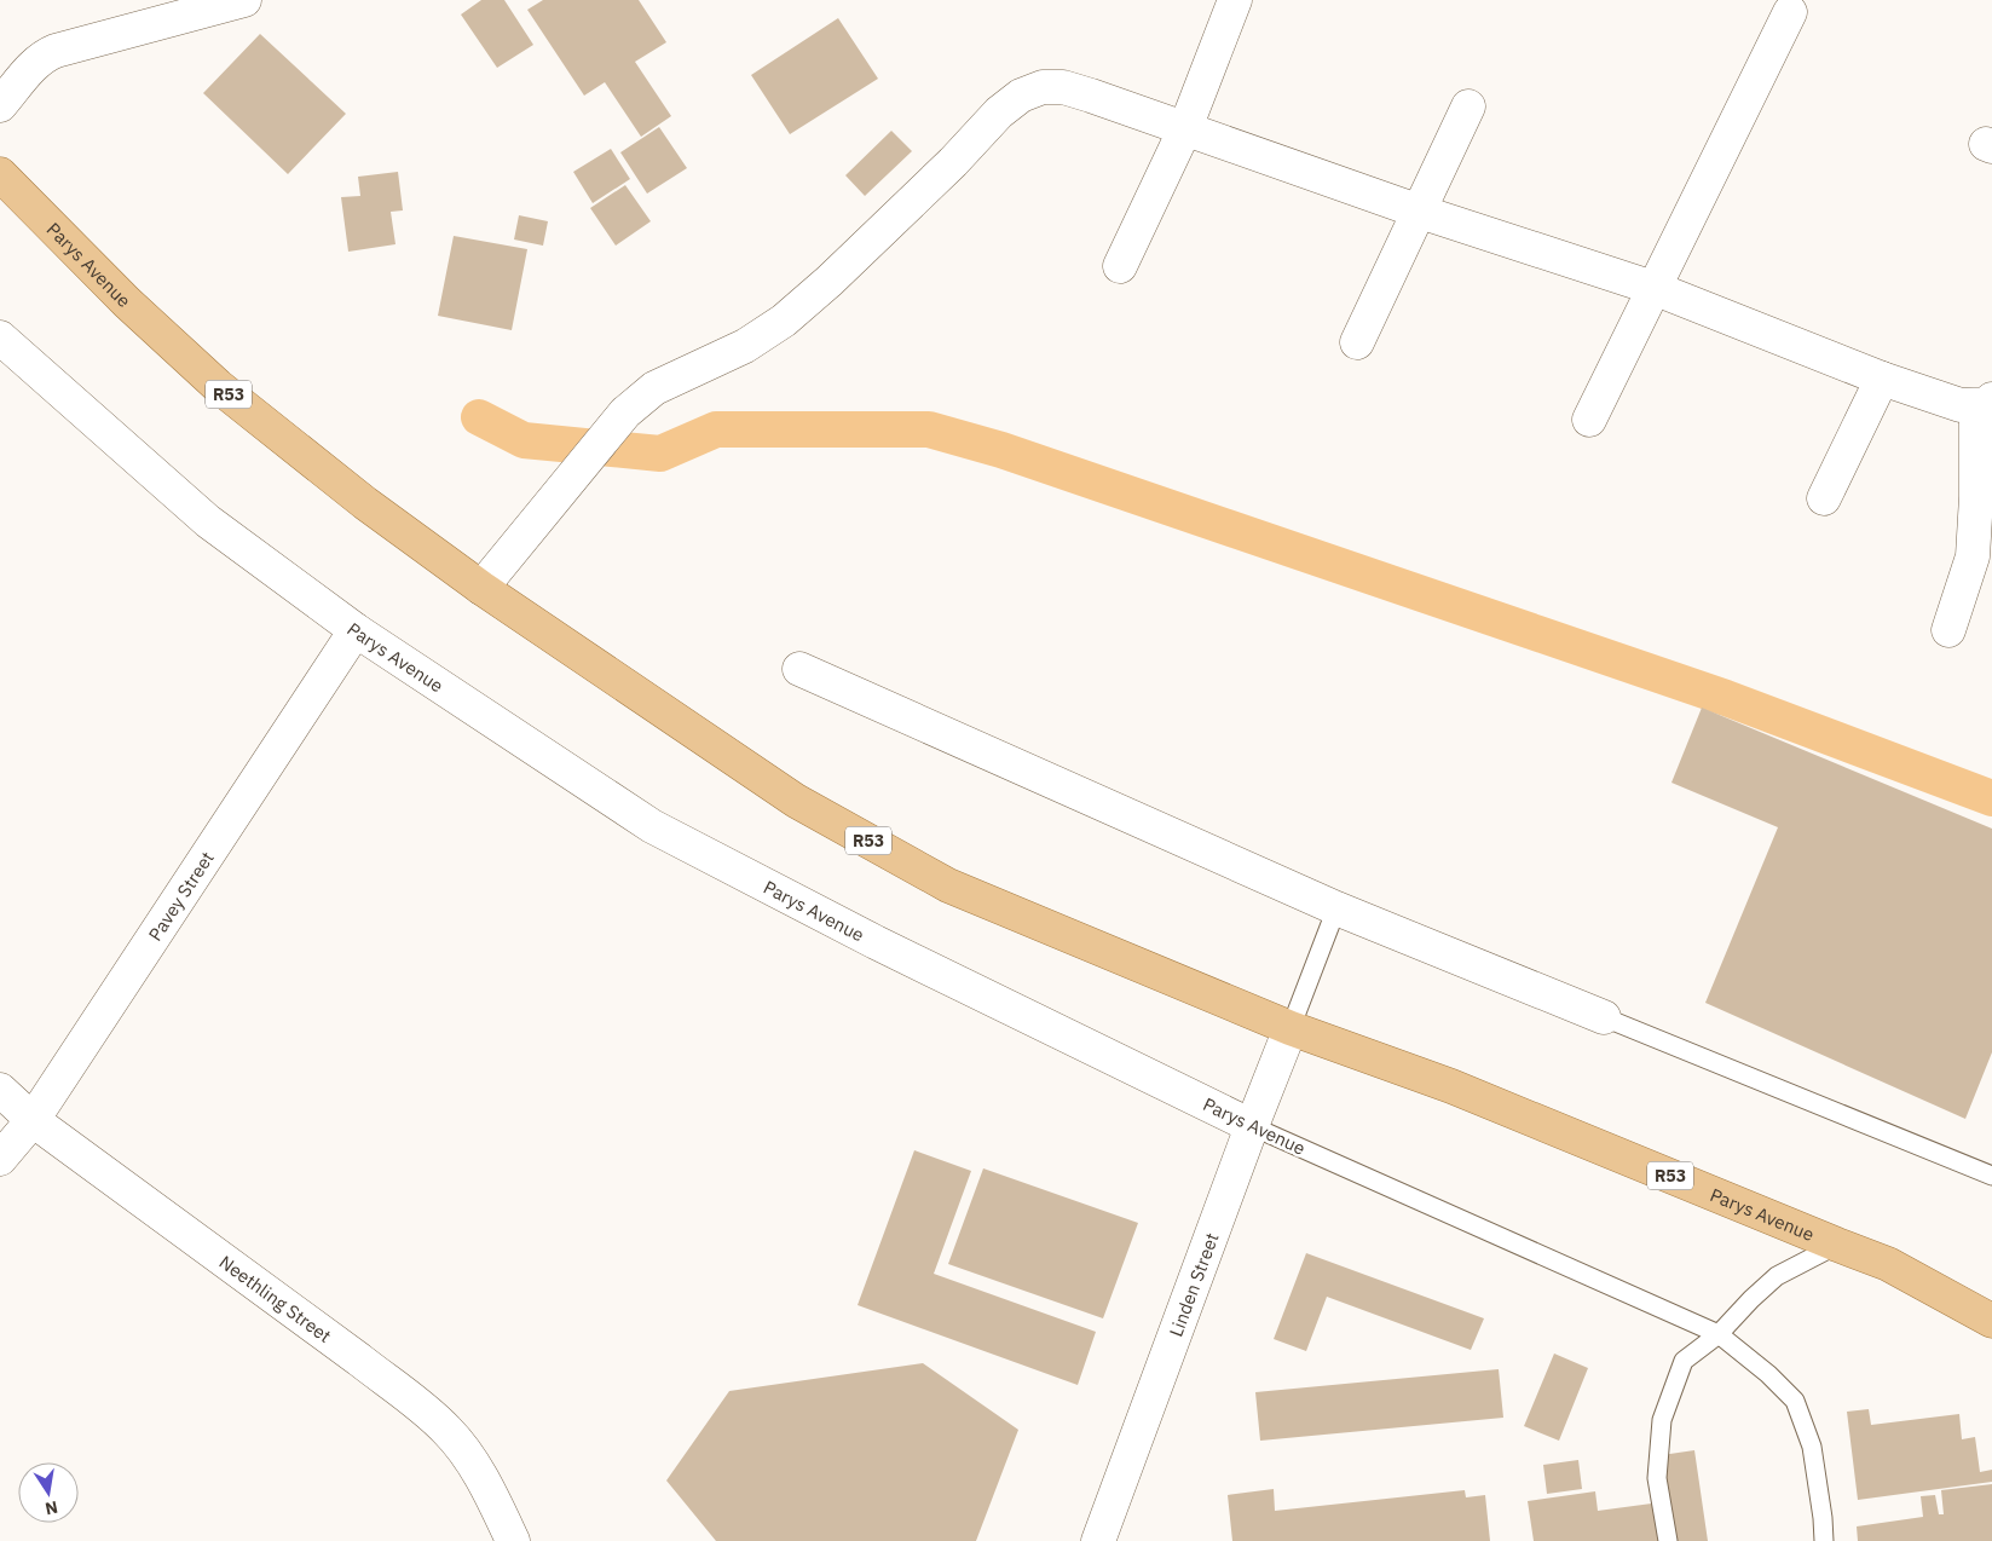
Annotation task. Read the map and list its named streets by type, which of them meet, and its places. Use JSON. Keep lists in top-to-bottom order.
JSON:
{
  "streets": {
    "main road": ["Parys Avenue", "R53"],
    "street": ["Pavey Street", "Linden Street", "Neethling Street"]
  },
  "crossings": [
    ["Parys Avenue", "Pavey Street"],
    ["Parys Avenue", "Linden Street"],
    ["Pavey Street", "Neethling Street"]
  ],
  "north": "bottom"
}
